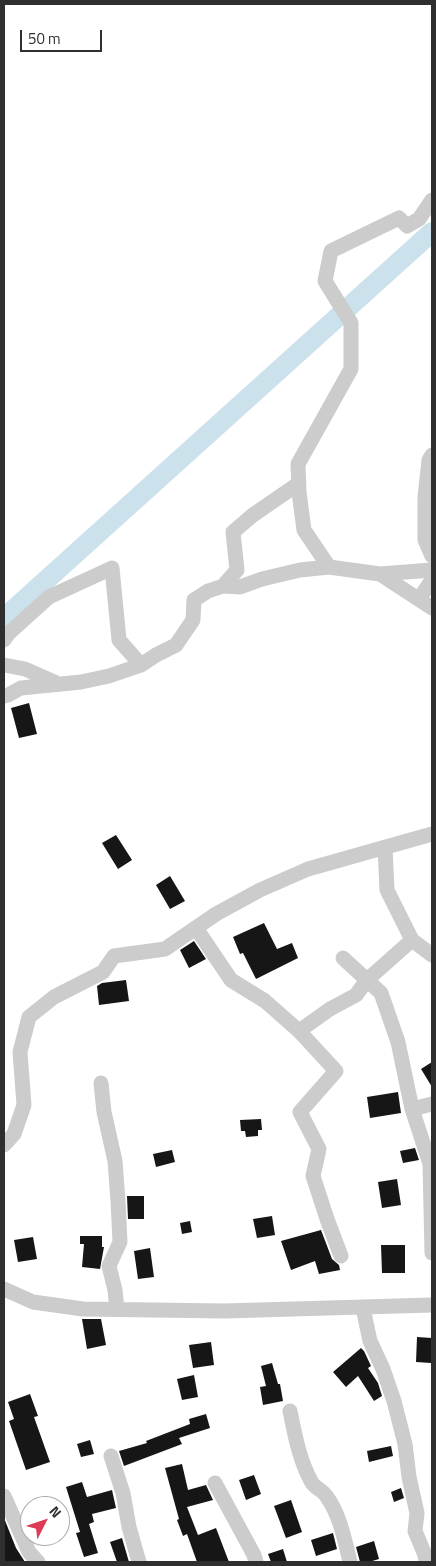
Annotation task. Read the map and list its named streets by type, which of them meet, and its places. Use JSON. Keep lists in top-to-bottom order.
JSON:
{
  "scale_bar": "50 m",
  "north": "top right"
}
